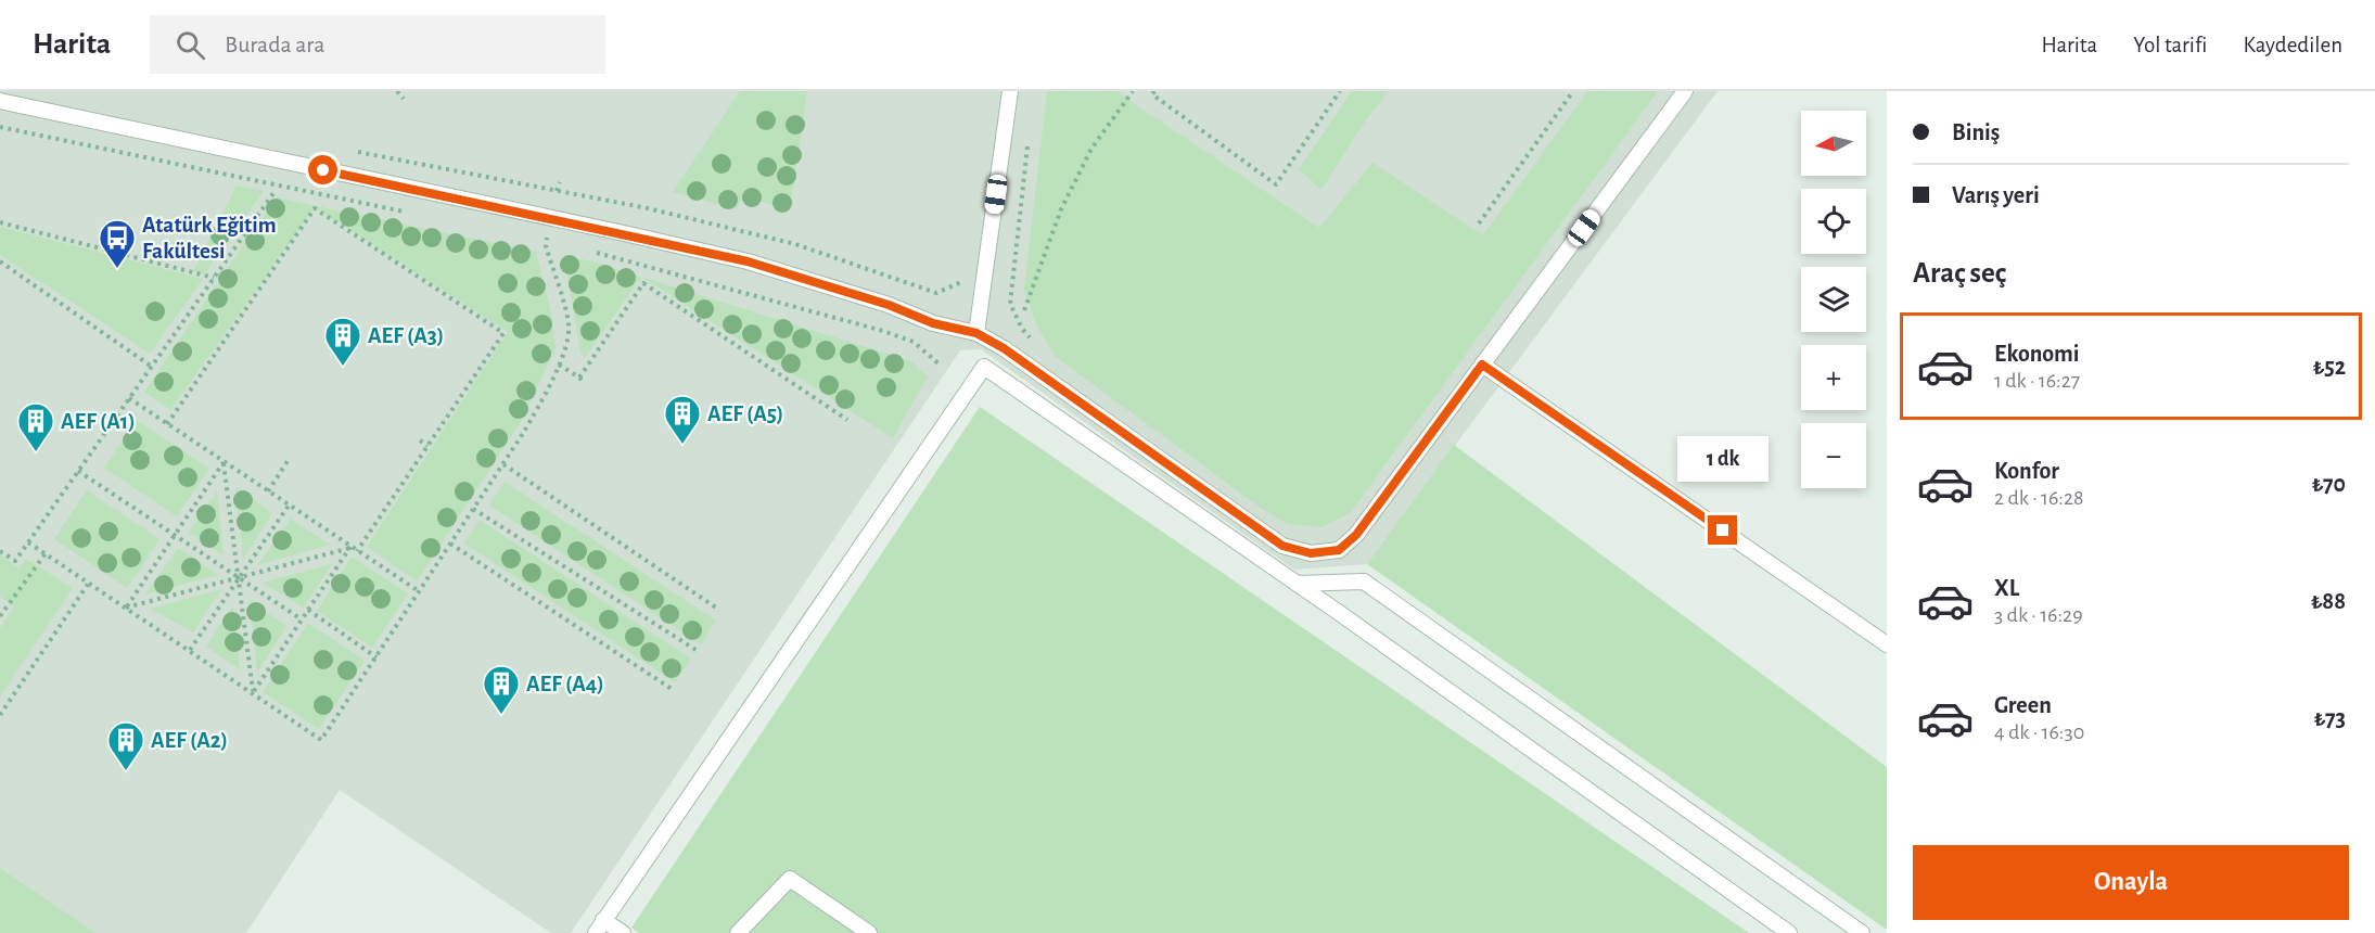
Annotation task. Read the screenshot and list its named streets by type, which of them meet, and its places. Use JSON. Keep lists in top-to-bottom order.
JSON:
{
  "places": {
    "bus stop": ["Atatürk Eğitim Fakültesi"],
    "building": [
      "AEF (A3)",
      "AEF (A5)",
      "AEF (A1)",
      "AEF (A4)",
      "AEF (A2)"
    ]
  },
  "north": "left",
  "page": {
    "header": "Harita",
    "search": "Burada ara",
    "nav": ["Harita", "Yol tarifi", "Kaydedilen"],
    "banner": ["Biniş", "Varış yeri"],
    "map_buttons": ["+", "−"],
    "heading": "Araç seç",
    "list": [
      {
        "name": "Ekonomi",
        "note": "1 dk · 16:27",
        "value": "₺52"
      },
      {
        "name": "Konfor",
        "note": "2 dk · 16:28",
        "value": "₺70"
      },
      {
        "name": "XL",
        "note": "3 dk · 16:29",
        "value": "₺88"
      },
      {
        "name": "Green",
        "note": "4 dk · 16:30",
        "value": "₺73"
      }
    ],
    "bubble": "1 dk",
    "buttons": "Onayla"
  }
}
